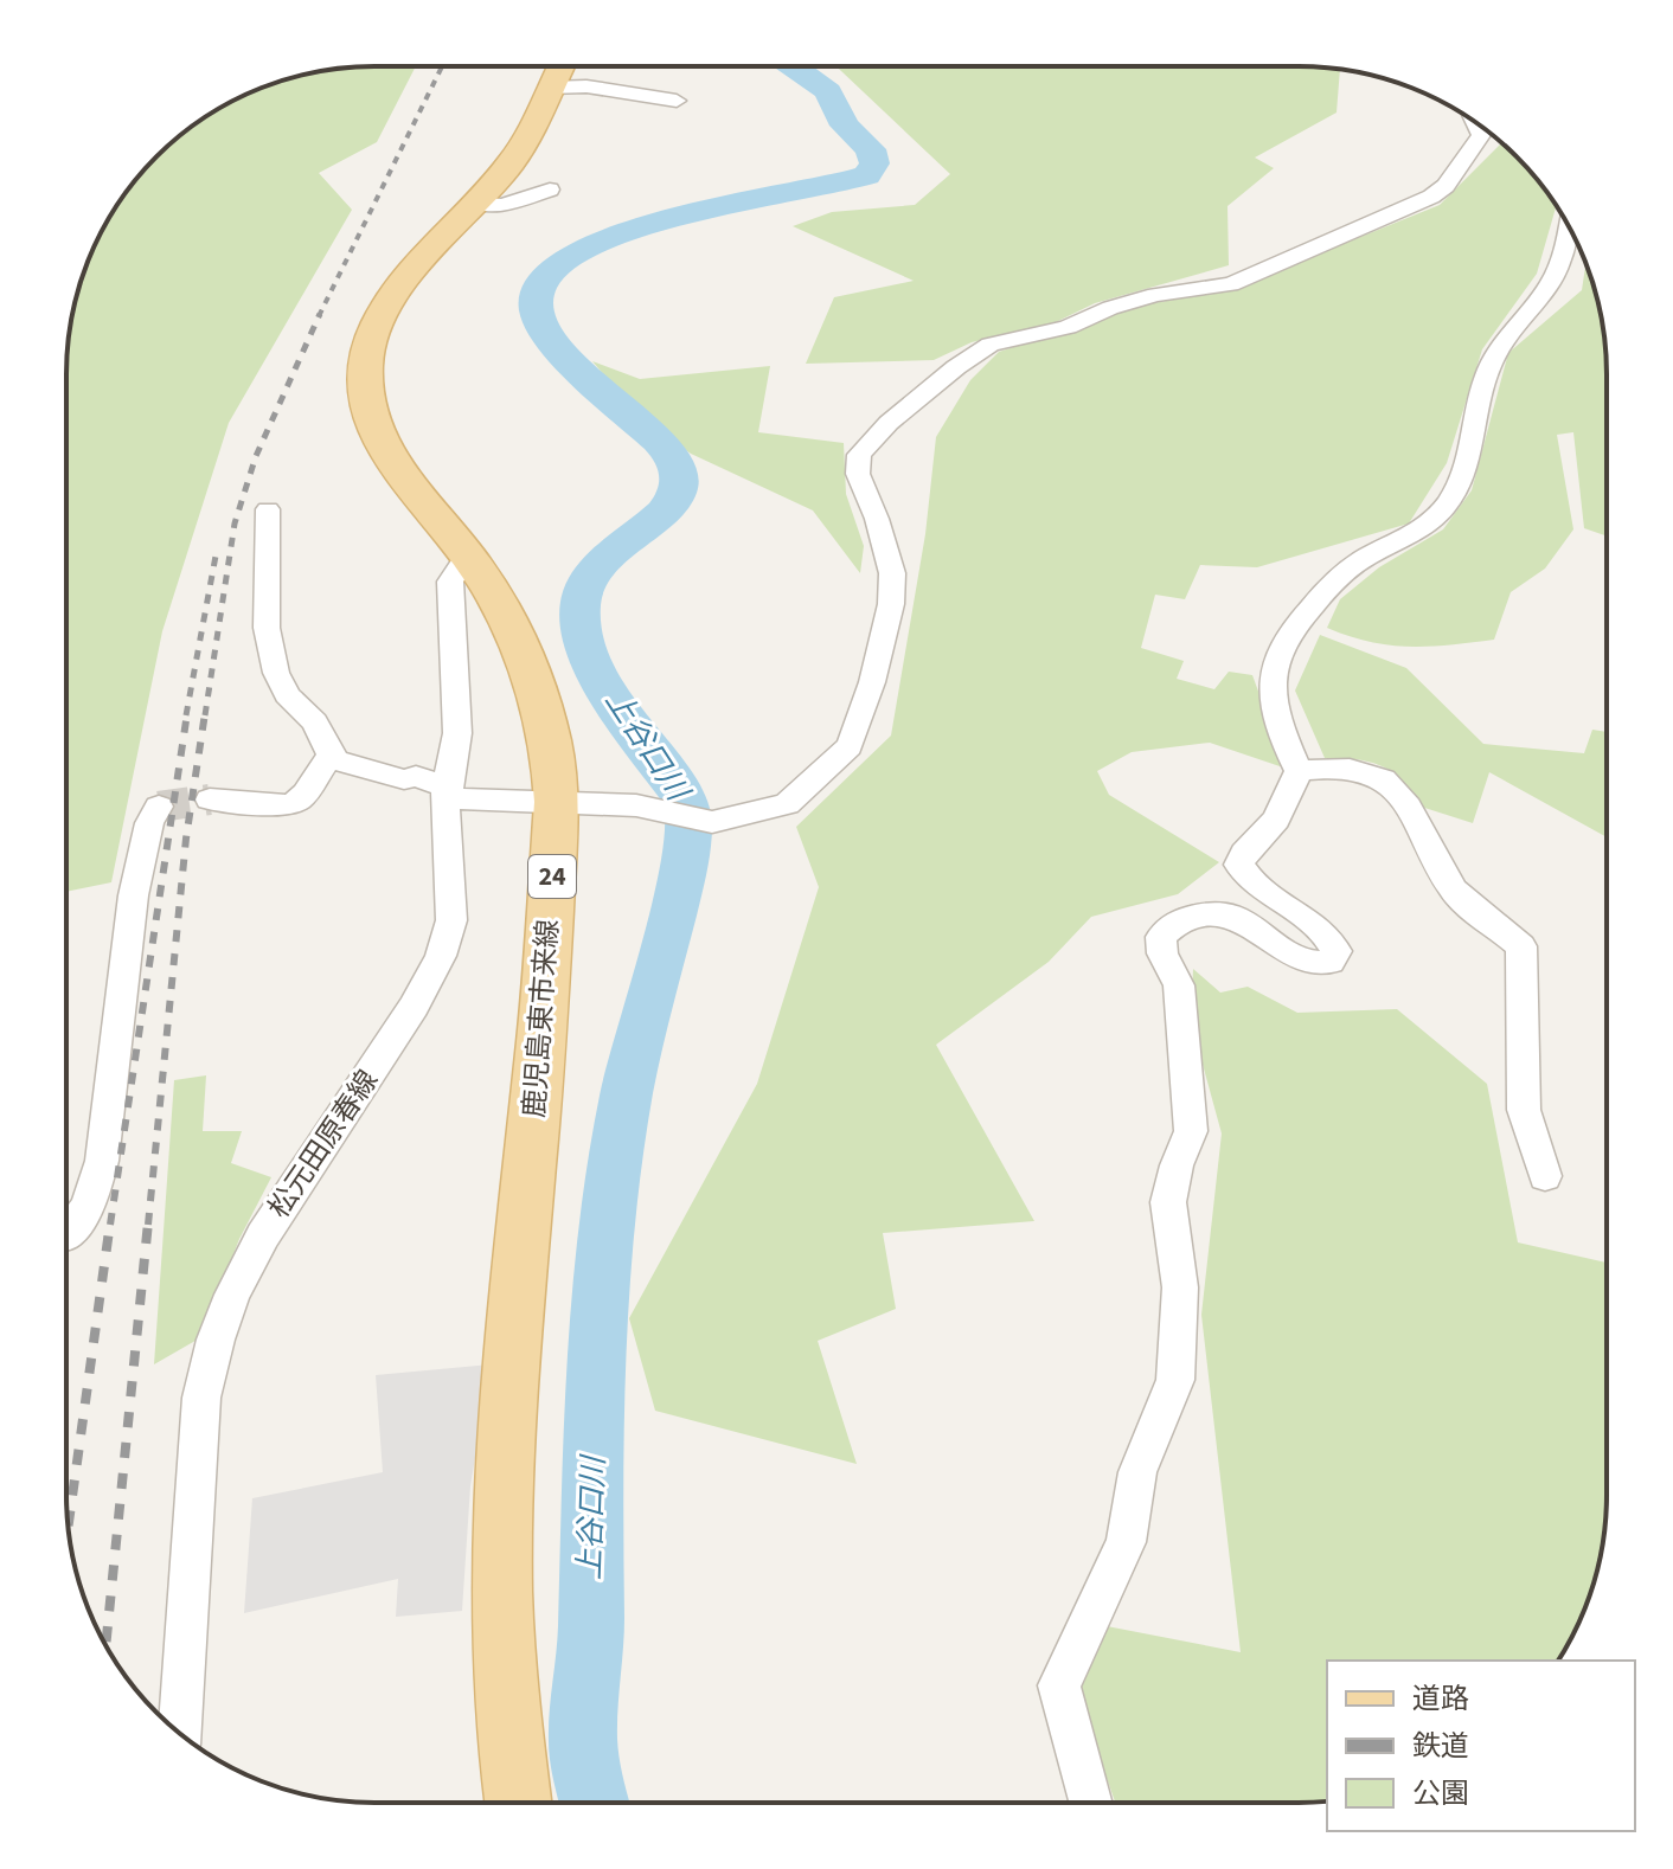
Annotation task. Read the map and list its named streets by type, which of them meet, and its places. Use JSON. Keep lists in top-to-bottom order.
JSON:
{
  "streets": {
    "main road": ["24", "鹿児島東市来線"],
    "street": ["松元田原春線"]
  },
  "crossings": [
    ["鹿児島東市来線", "松元田原春線"]
  ],
  "water": ["上谷口川"],
  "legend": ["道路", "鉄道", "公園"]
}
